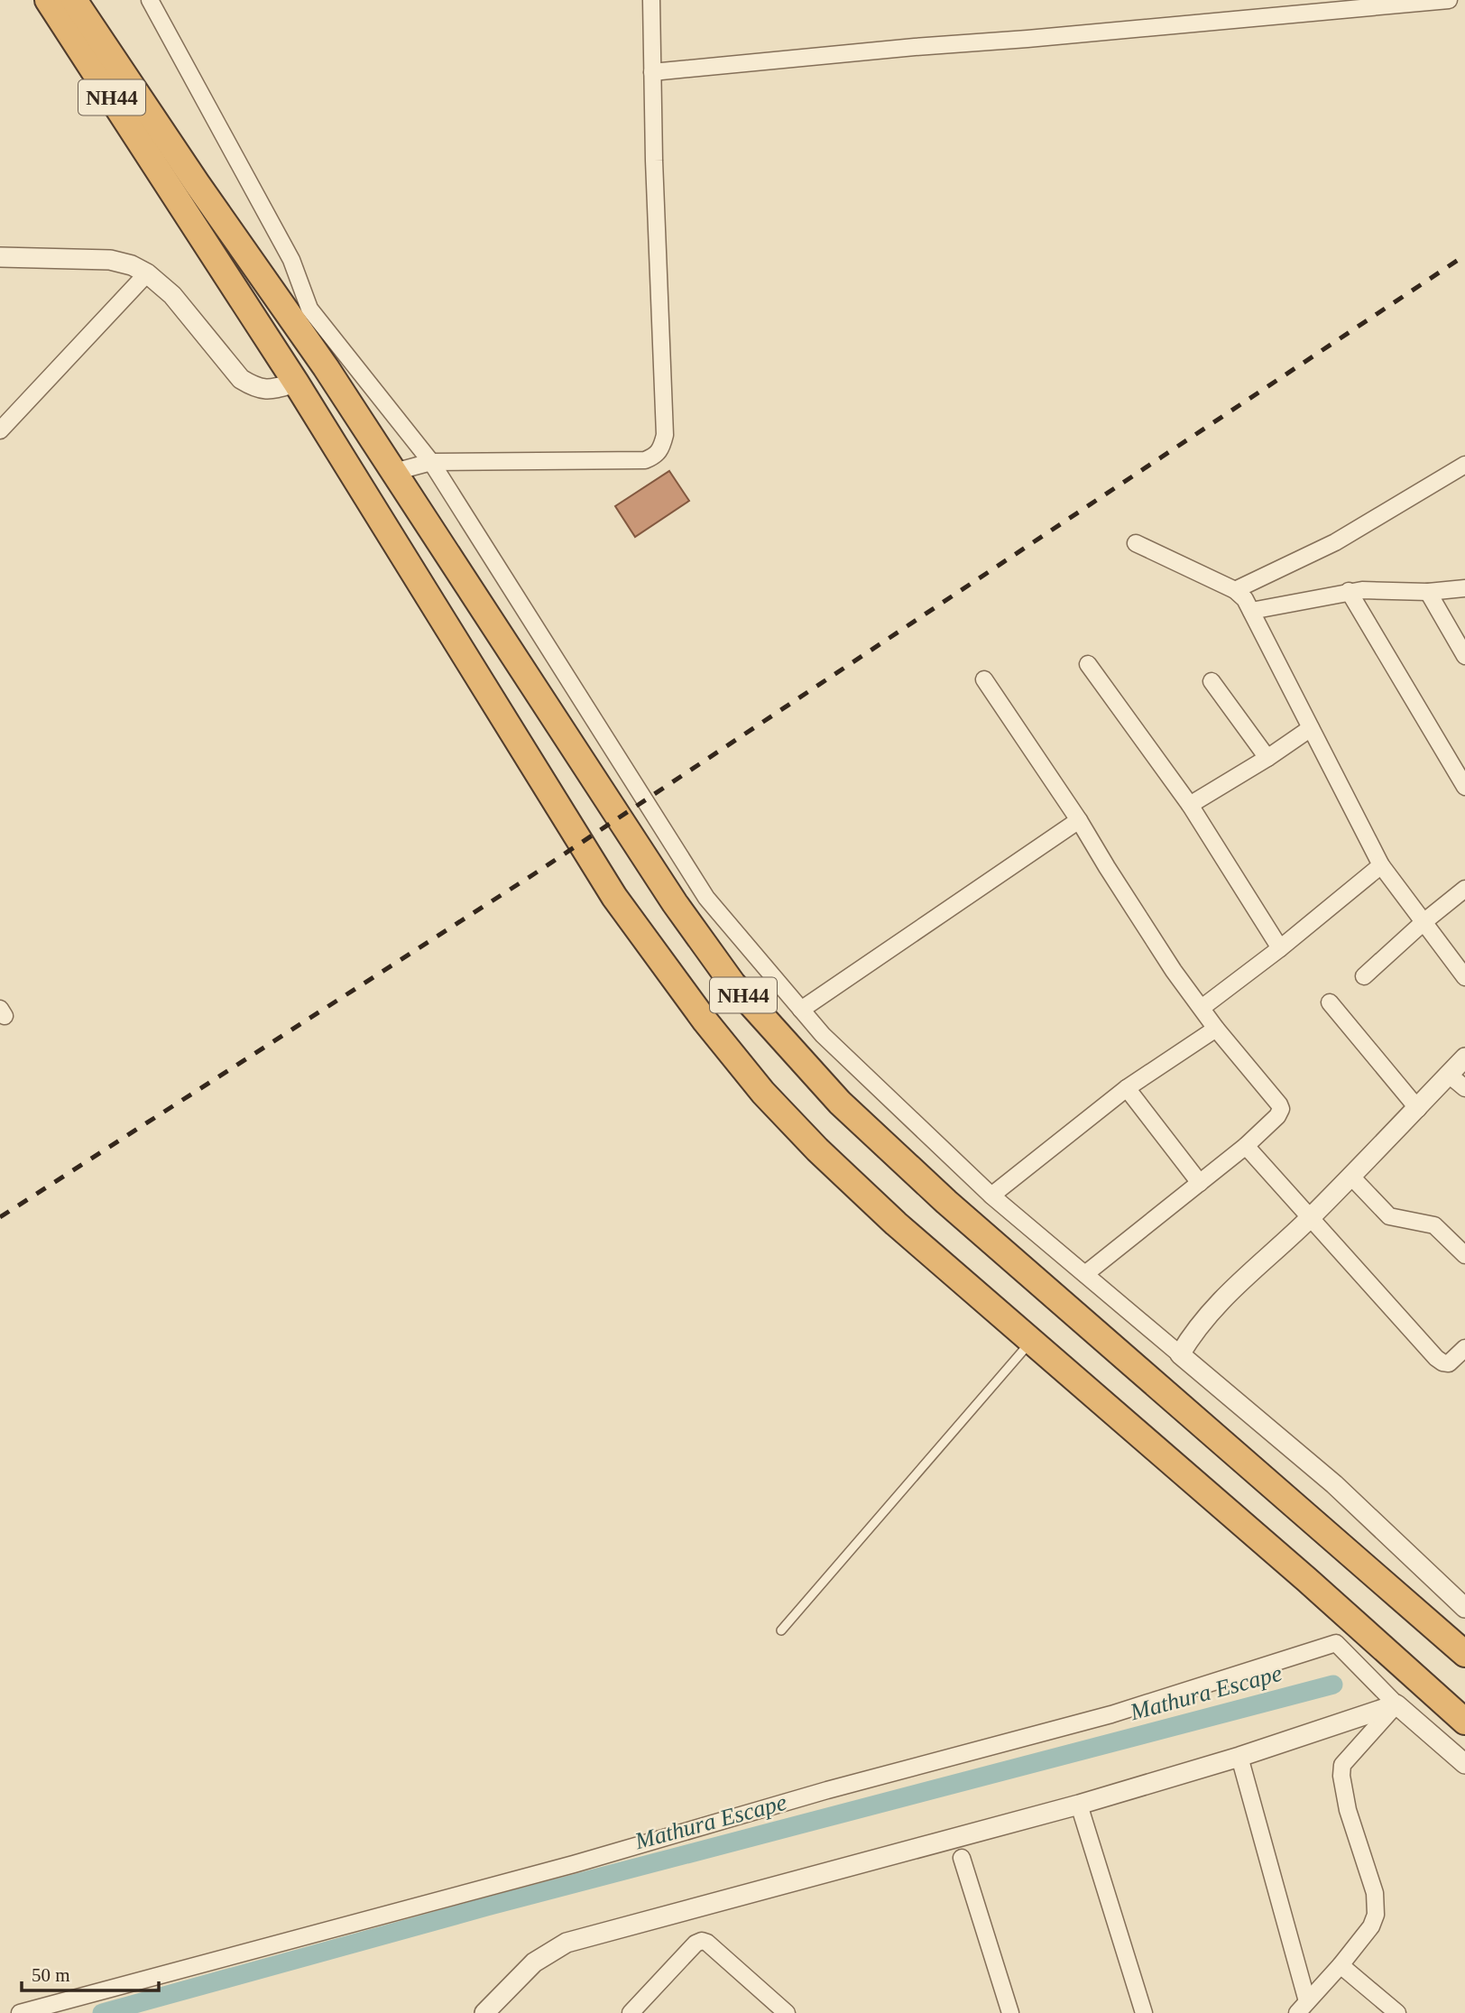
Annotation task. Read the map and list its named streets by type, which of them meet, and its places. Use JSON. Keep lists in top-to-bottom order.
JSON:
{
  "streets": {
    "highway": ["NH44"]
  },
  "water": ["Mathura Escape"],
  "scale_bar": "50 m"
}
